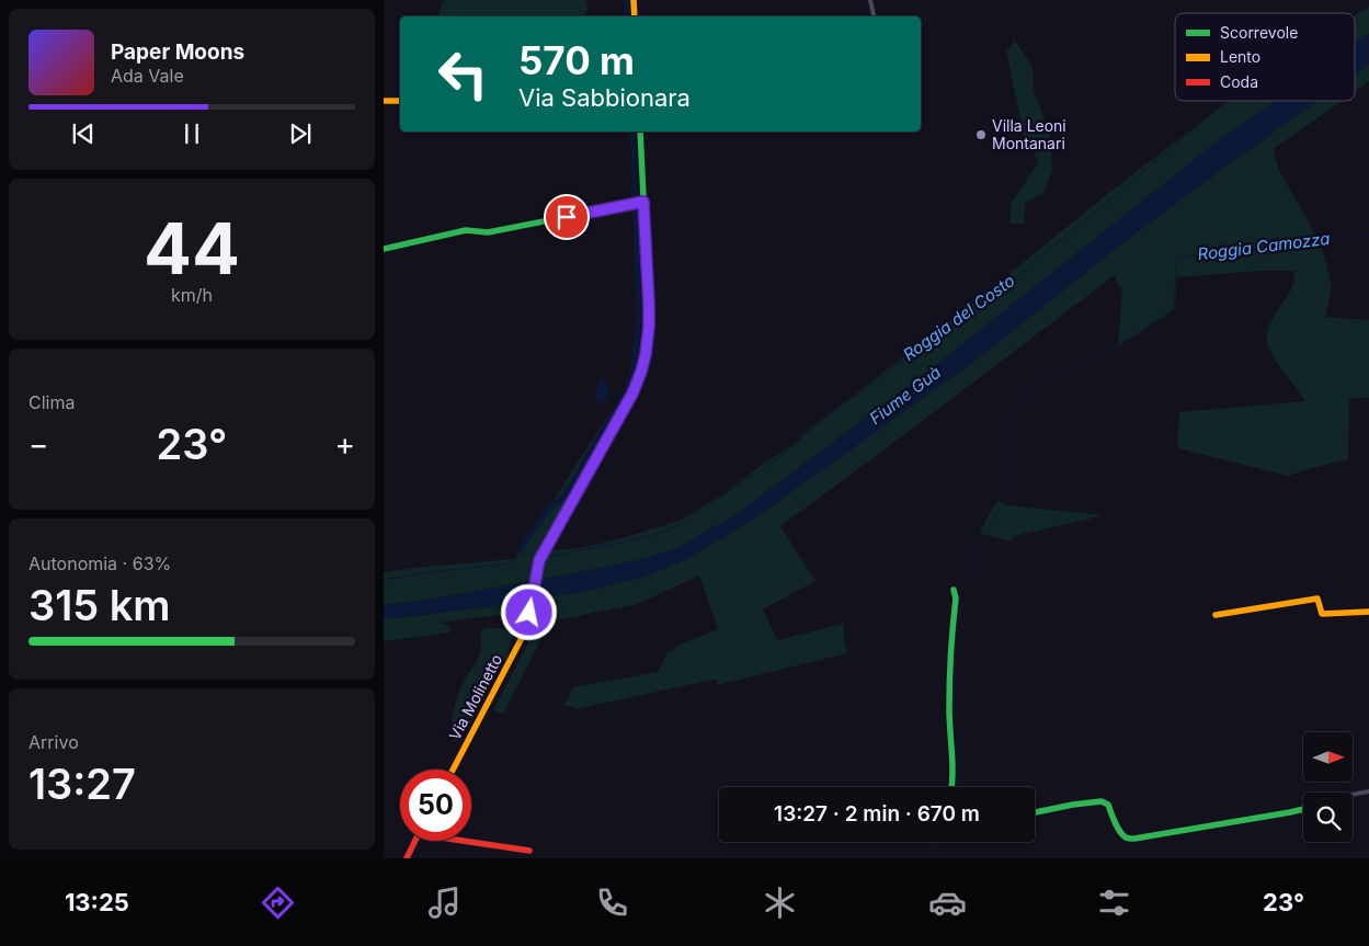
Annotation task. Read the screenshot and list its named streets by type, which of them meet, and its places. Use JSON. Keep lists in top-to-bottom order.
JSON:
{
  "streets": {
    "street": ["Via Molinetto"]
  },
  "water": ["Roggia Camozza", "Roggia del Costo", "Fiume Guà"],
  "places": ["Villa Leoni Montanari"],
  "legend": ["Scorrevole", "Lento", "Coda"],
  "north": "right",
  "page": {
    "turn": ["570 m", "Via Sabbionara"],
    "song": ["Paper Moons", "Ada Vale"],
    "tile": [
      ["44", "km/h"],
      "Clima",
      ["Autonomia · 63%", "315 km"],
      ["Arrivo", "13:27"]
    ],
    "heat": ["−", "23°", "+"],
    "limit": "50",
    "trip": "13:27 · 2 min · 670 m",
    "tabs": ["13:25", "23°"]
  }
}
